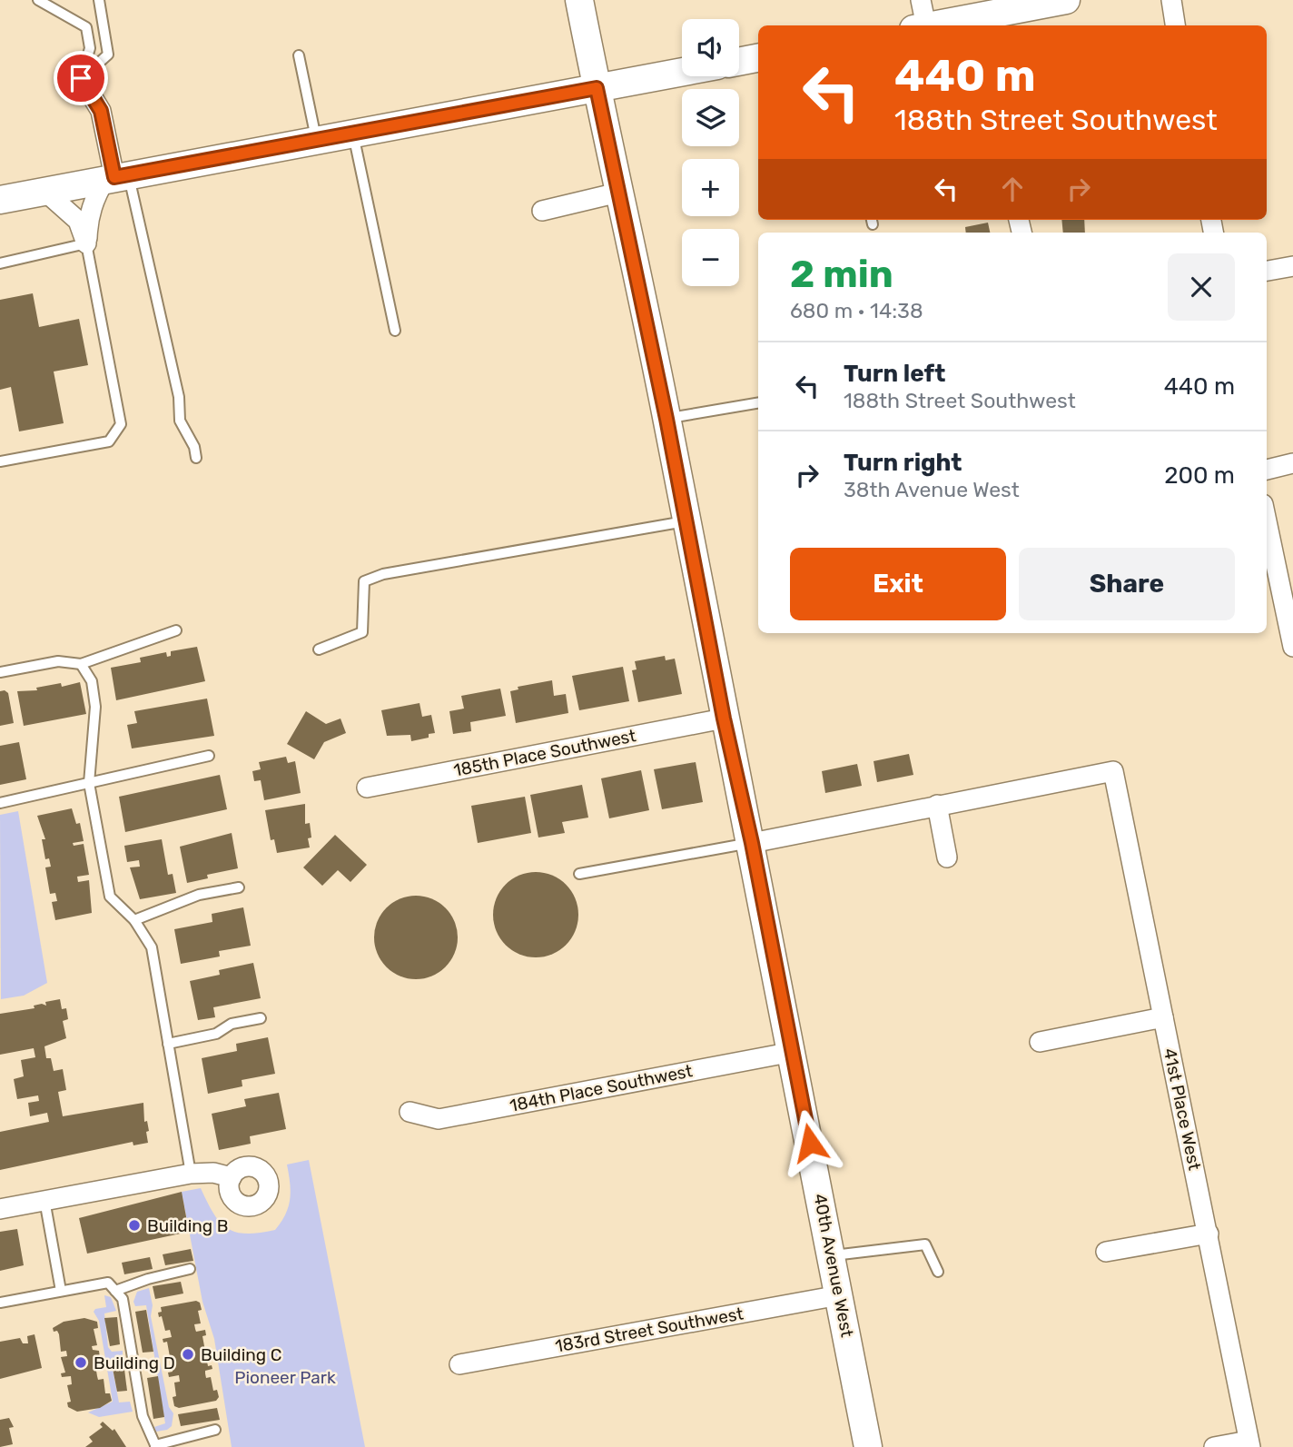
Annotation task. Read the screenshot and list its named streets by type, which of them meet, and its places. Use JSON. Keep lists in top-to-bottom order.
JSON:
{
  "streets": {
    "street": [
      "185th Place Southwest",
      "184th Place Southwest",
      "41st Place West",
      "40th Avenue West",
      "183rd Street Southwest"
    ]
  },
  "crossings": [
    ["185th Place Southwest", "40th Avenue West"],
    ["184th Place Southwest", "40th Avenue West"],
    ["40th Avenue West", "183rd Street Southwest"]
  ],
  "parks": ["Pioneer Park"],
  "places": ["Building B", "Building C", "Building D"],
  "page": {
    "map_buttons": ["+", "−"],
    "turn": ["440 m", "188th Street Southwest"],
    "heading": ["2 min", "680 m · 14:38"],
    "list": [
      {
        "name": "Turn left",
        "note": "188th Street Southwest",
        "value": "440 m"
      },
      {
        "name": "Turn right",
        "note": "38th Avenue West",
        "value": "200 m"
      }
    ],
    "buttons": ["Exit", "Share"]
  }
}
